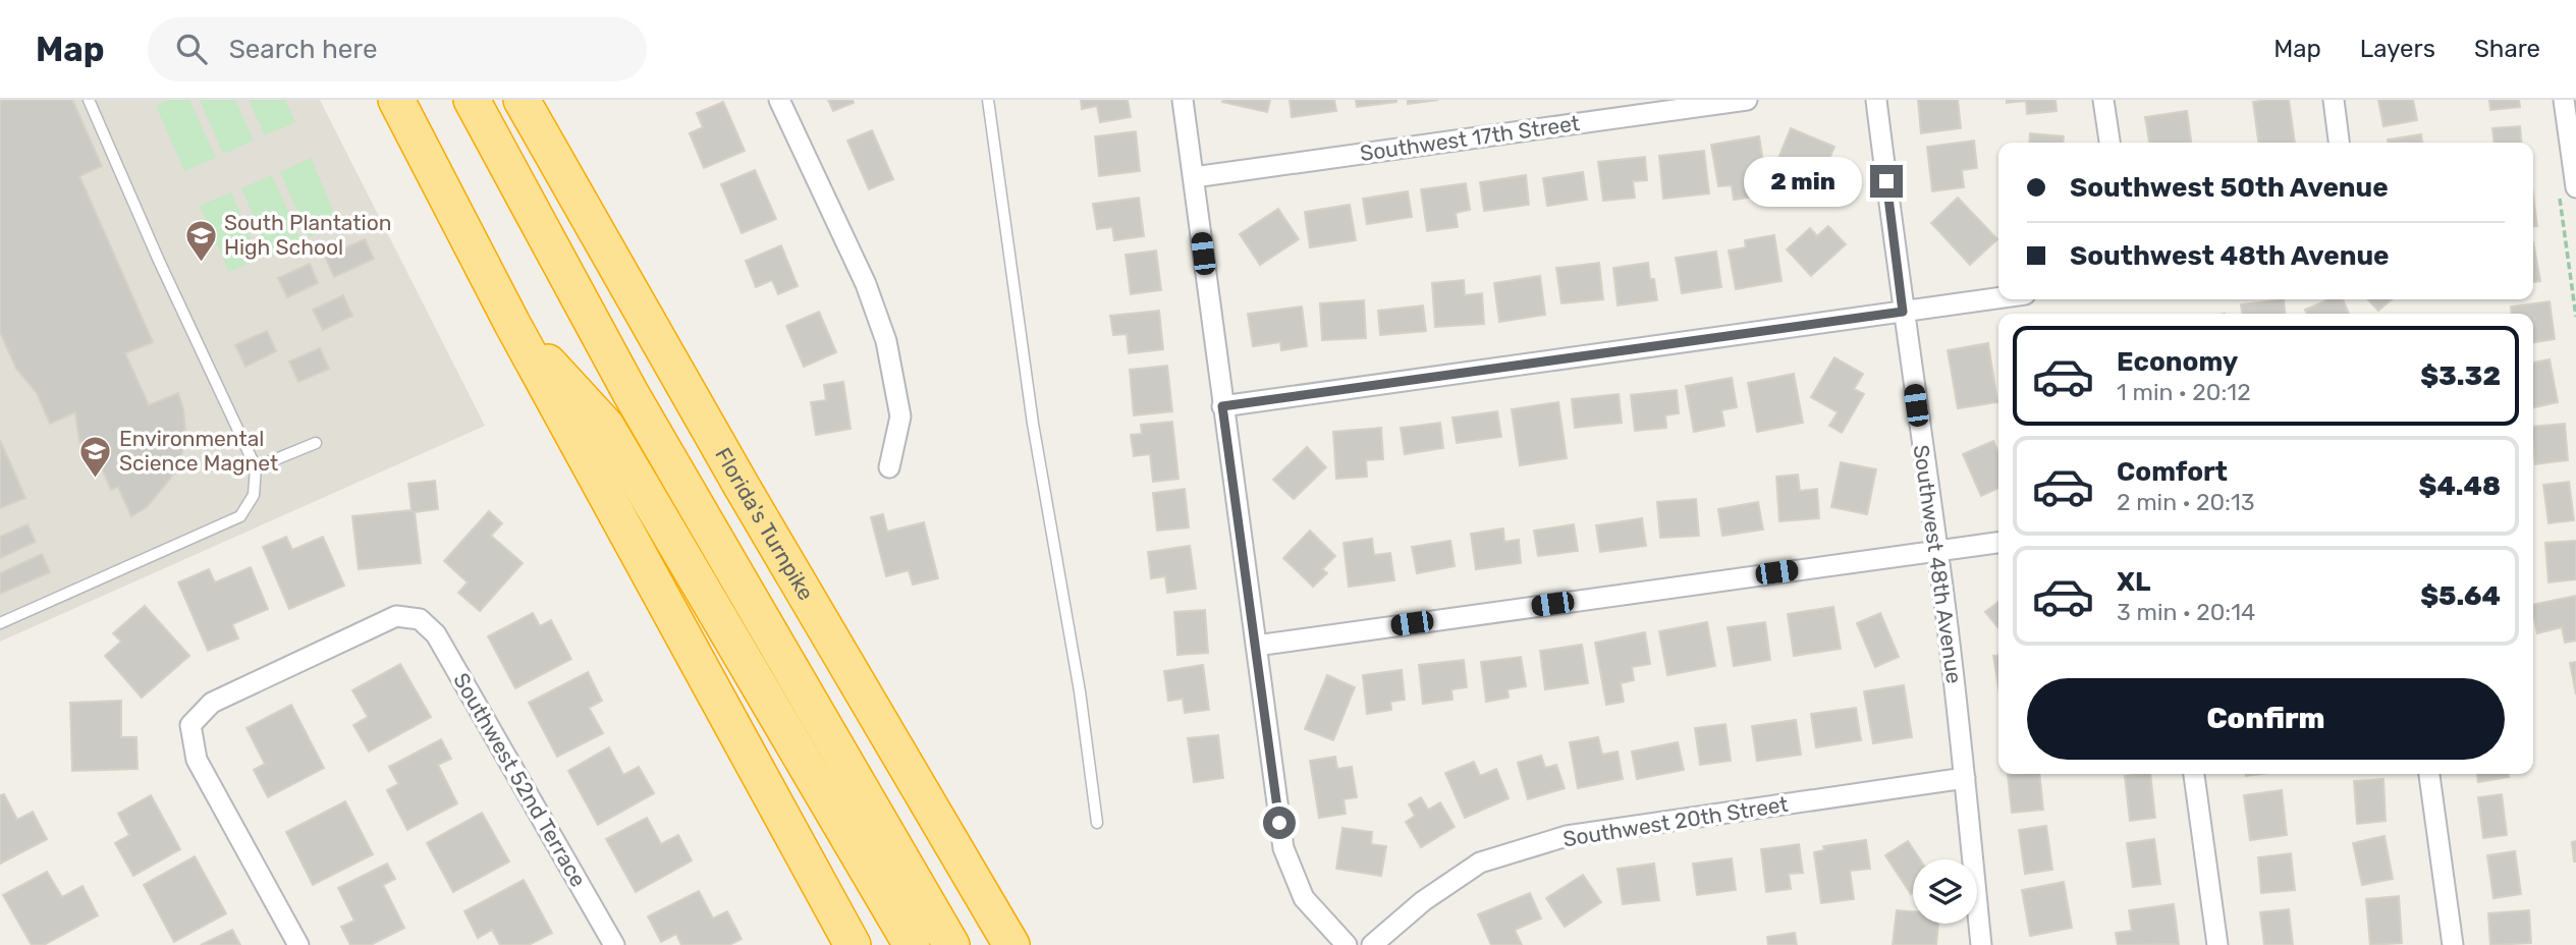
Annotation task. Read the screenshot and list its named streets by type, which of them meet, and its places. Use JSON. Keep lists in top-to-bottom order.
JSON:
{
  "streets": {
    "highway": ["Florida's Turnpike"],
    "street": [
      "Southwest 17th Street",
      "Southwest 48th Avenue",
      "Southwest 52nd Terrace",
      "Southwest 20th Street"
    ]
  },
  "crossings": [
    ["Southwest 48th Avenue", "Southwest 20th Street"]
  ],
  "places": {
    "school or university": ["South Plantation High School", "Environmental Science Magnet"]
  },
  "page": {
    "header": "Map",
    "search": "Search here",
    "nav": ["Map", "Layers", "Share"],
    "banner": ["Southwest 50th Avenue", "Southwest 48th Avenue"],
    "bubble": "2 min",
    "list": [
      {
        "name": "Economy",
        "note": "1 min · 20:12",
        "value": "$3.32"
      },
      {
        "name": "Comfort",
        "note": "2 min · 20:13",
        "value": "$4.48"
      },
      {
        "name": "XL",
        "note": "3 min · 20:14",
        "value": "$5.64"
      }
    ],
    "buttons": "Confirm"
  }
}
